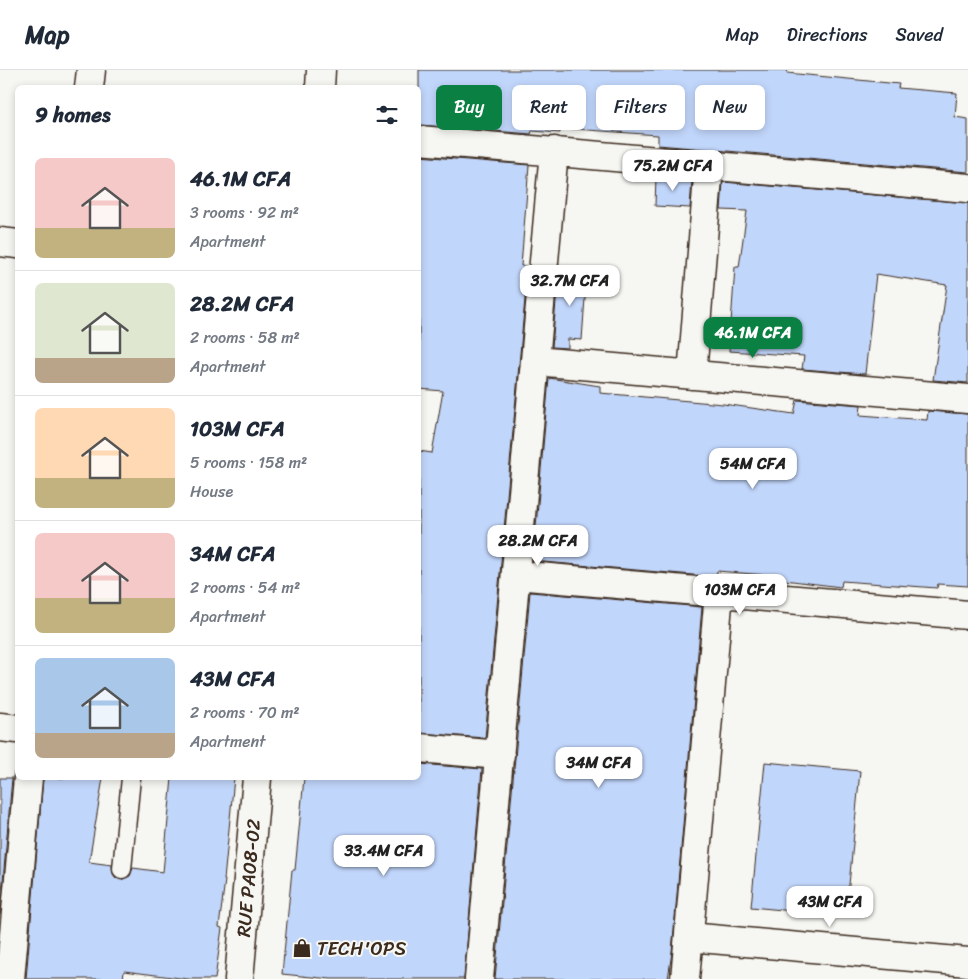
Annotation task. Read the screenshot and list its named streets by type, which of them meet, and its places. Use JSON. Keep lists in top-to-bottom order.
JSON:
{
  "streets": {
    "street": ["RUE PA08-02"]
  },
  "places": {
    "shop": ["TECH'OPS"]
  },
  "page": {
    "header": "Map",
    "nav": ["Map", "Directions", "Saved"],
    "chip": [
      "Buy",
      "Rent",
      "Filters",
      "New"
    ],
    "heading": "9 homes",
    "list": [
      {
        "name": "46.1M CFA",
        "note": "3 rooms · 92 m² · Apartment"
      },
      {
        "name": "28.2M CFA",
        "note": "2 rooms · 58 m² · Apartment"
      },
      {
        "name": "103M CFA",
        "note": "5 rooms · 158 m² · House"
      },
      {
        "name": "34M CFA",
        "note": "2 rooms · 54 m² · Apartment"
      },
      {
        "name": "43M CFA",
        "note": "2 rooms · 70 m² · Apartment"
      }
    ],
    "price": [
      "75.2M CFA",
      "32.7M CFA",
      "46.1M CFA",
      "54M CFA",
      "28.2M CFA",
      "103M CFA",
      "34M CFA",
      "33.4M CFA",
      "43M CFA"
    ]
  }
}
